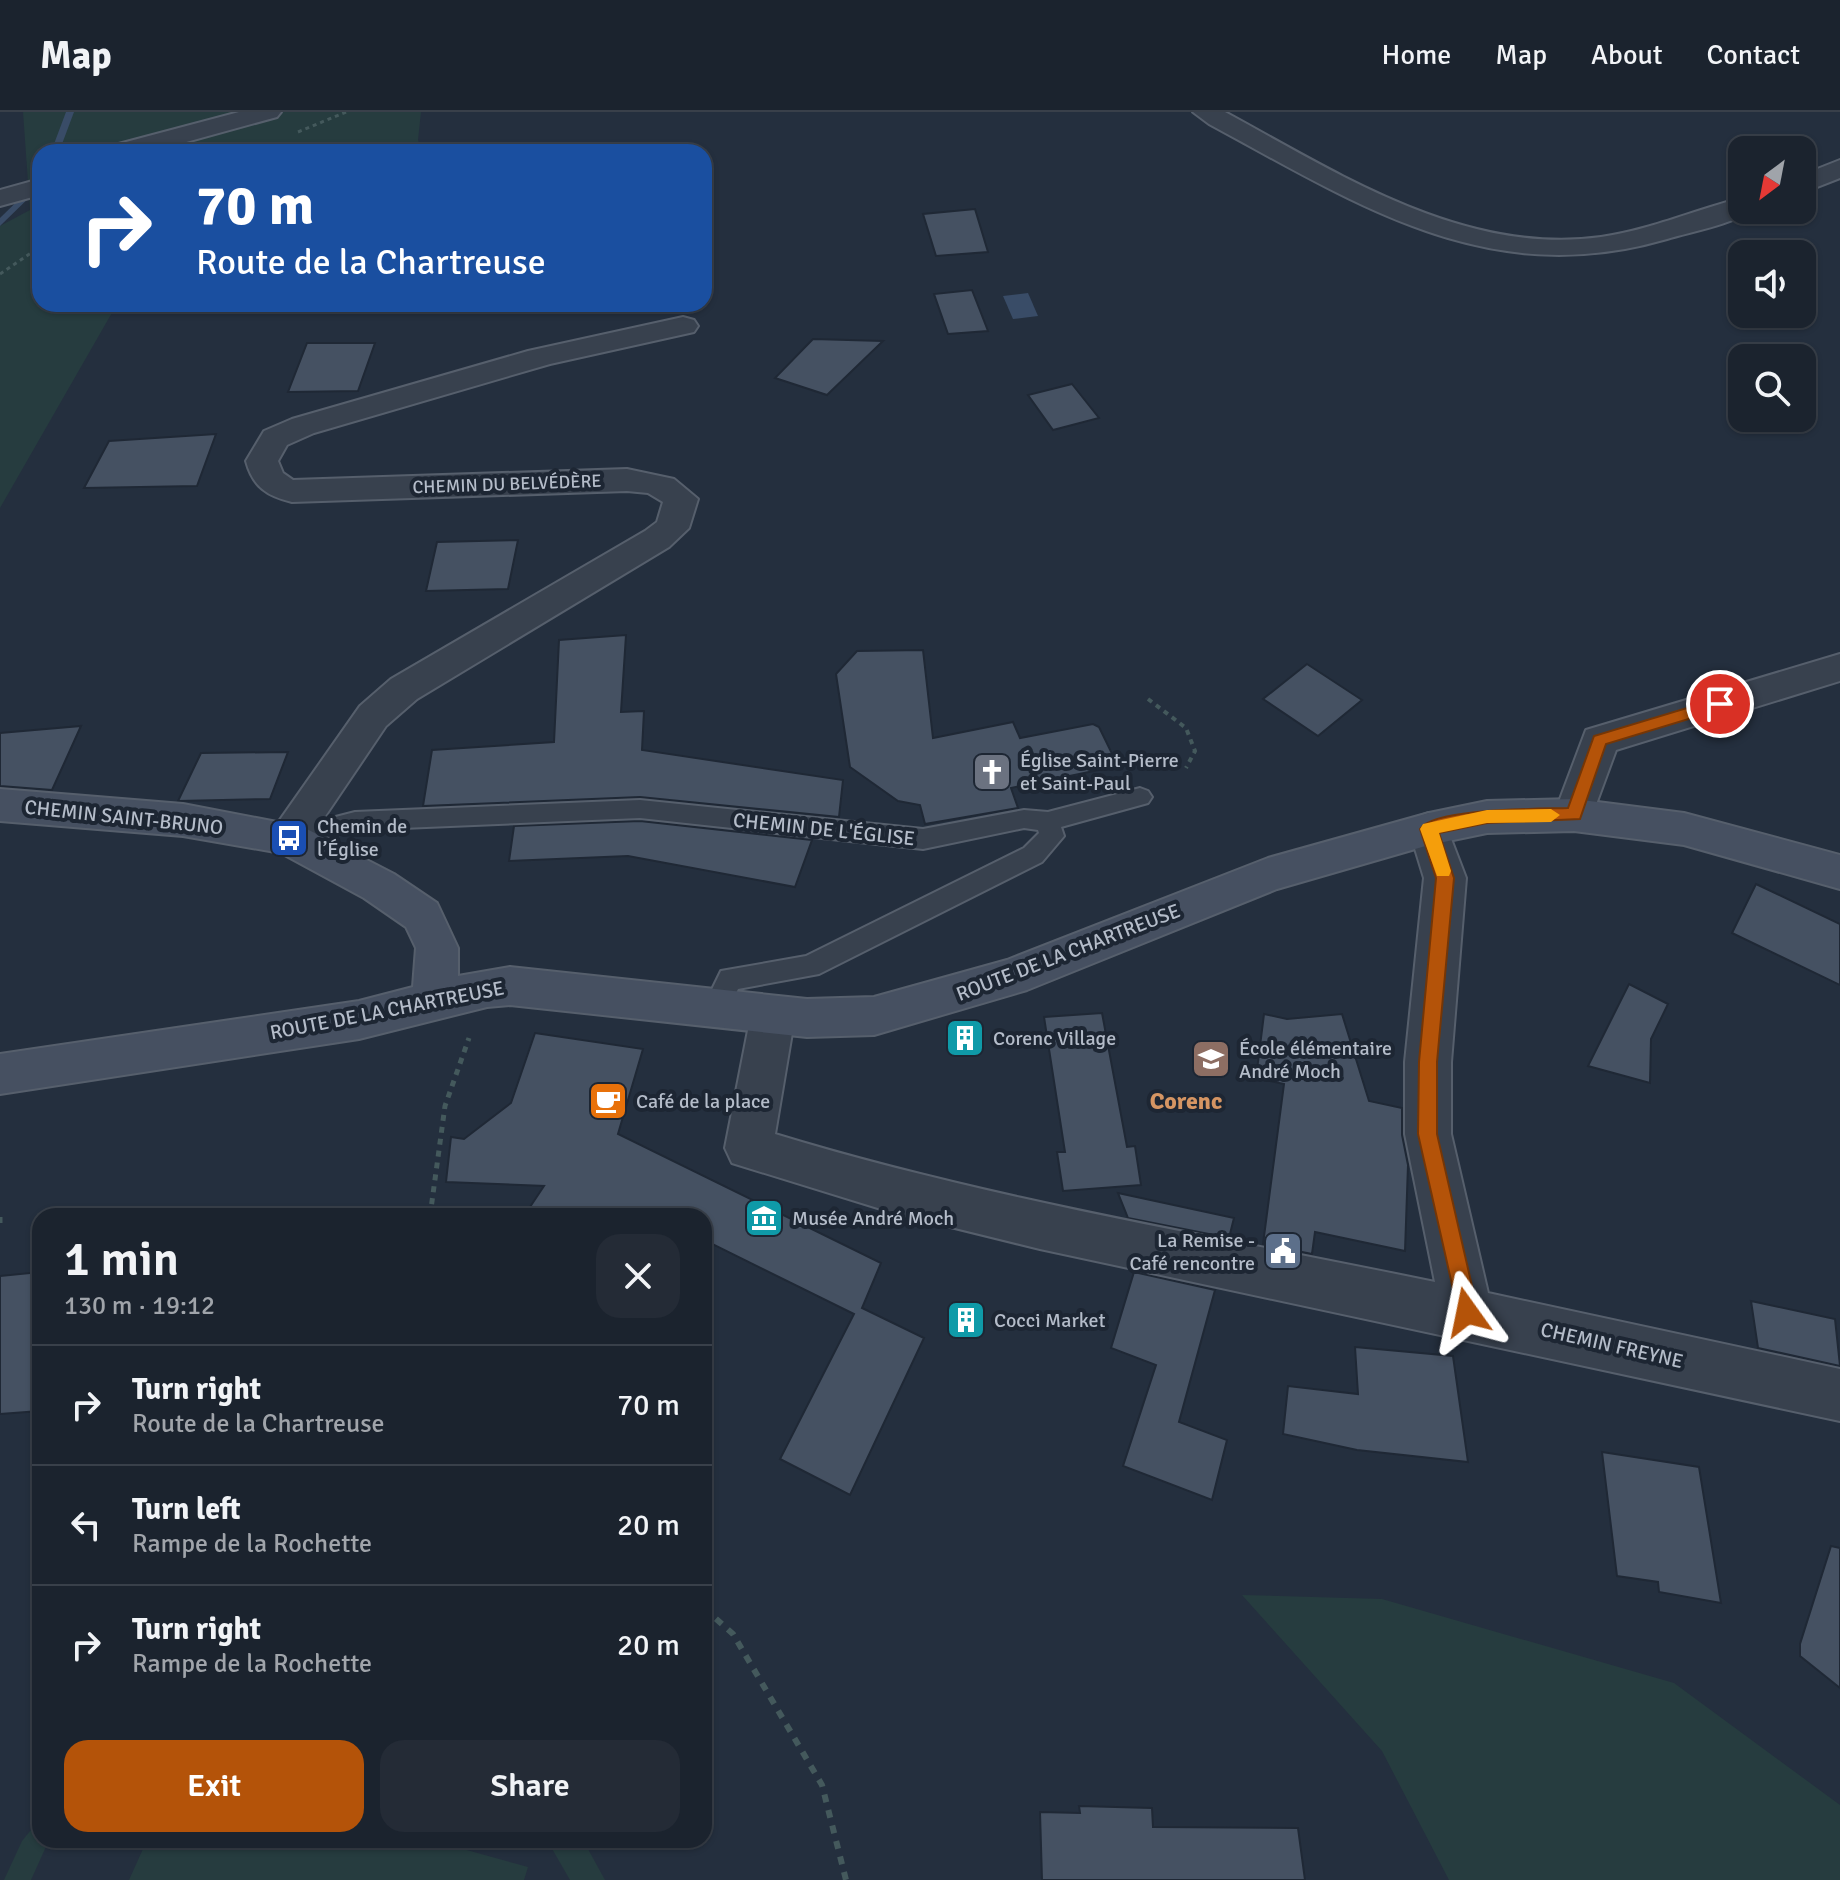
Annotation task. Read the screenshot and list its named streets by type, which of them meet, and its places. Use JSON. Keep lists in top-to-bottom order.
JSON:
{
  "streets": {
    "main road": ["CHEMIN SAINT-BRUNO", "ROUTE DE LA CHARTREUSE"],
    "street": ["CHEMIN DU BELVÉDÈRE", "CHEMIN FREYNE"],
    "lane": ["CHEMIN DE L'ÉGLISE"]
  },
  "crossings": [
    ["CHEMIN DU BELVÉDÈRE", "CHEMIN SAINT-BRUNO"],
    ["CHEMIN DU BELVÉDÈRE", "CHEMIN DE L'ÉGLISE"],
    ["CHEMIN SAINT-BRUNO", "CHEMIN DE L'ÉGLISE"],
    ["CHEMIN SAINT-BRUNO", "ROUTE DE LA CHARTREUSE"],
    ["ROUTE DE LA CHARTREUSE", "CHEMIN FREYNE"]
  ],
  "districts": ["Corenc"],
  "places": {
    "church": ["Église Saint-Pierre et Saint-Paul"],
    "bus stop": ["Chemin de l’Église"],
    "building": ["Corenc Village", "Cocci Market"],
    "school or university": ["École élémentaire André Moch"],
    "cafe": ["Café de la place"],
    "museum": ["Musée André Moch"],
    "public building": ["La Remise - Café rencontre"]
  },
  "north": "bottom left",
  "page": {
    "header": "Map",
    "nav": [
      "Home",
      "Map",
      "About",
      "Contact"
    ],
    "turn": ["70 m", "Route de la Chartreuse"],
    "heading": ["1 min", "130 m · 19:12"],
    "list": [
      {
        "name": "Turn right",
        "note": "Route de la Chartreuse",
        "value": "70 m"
      },
      {
        "name": "Turn left",
        "note": "Rampe de la Rochette",
        "value": "20 m"
      },
      {
        "name": "Turn right",
        "note": "Rampe de la Rochette",
        "value": "20 m"
      }
    ],
    "buttons": ["Exit", "Share"]
  }
}
